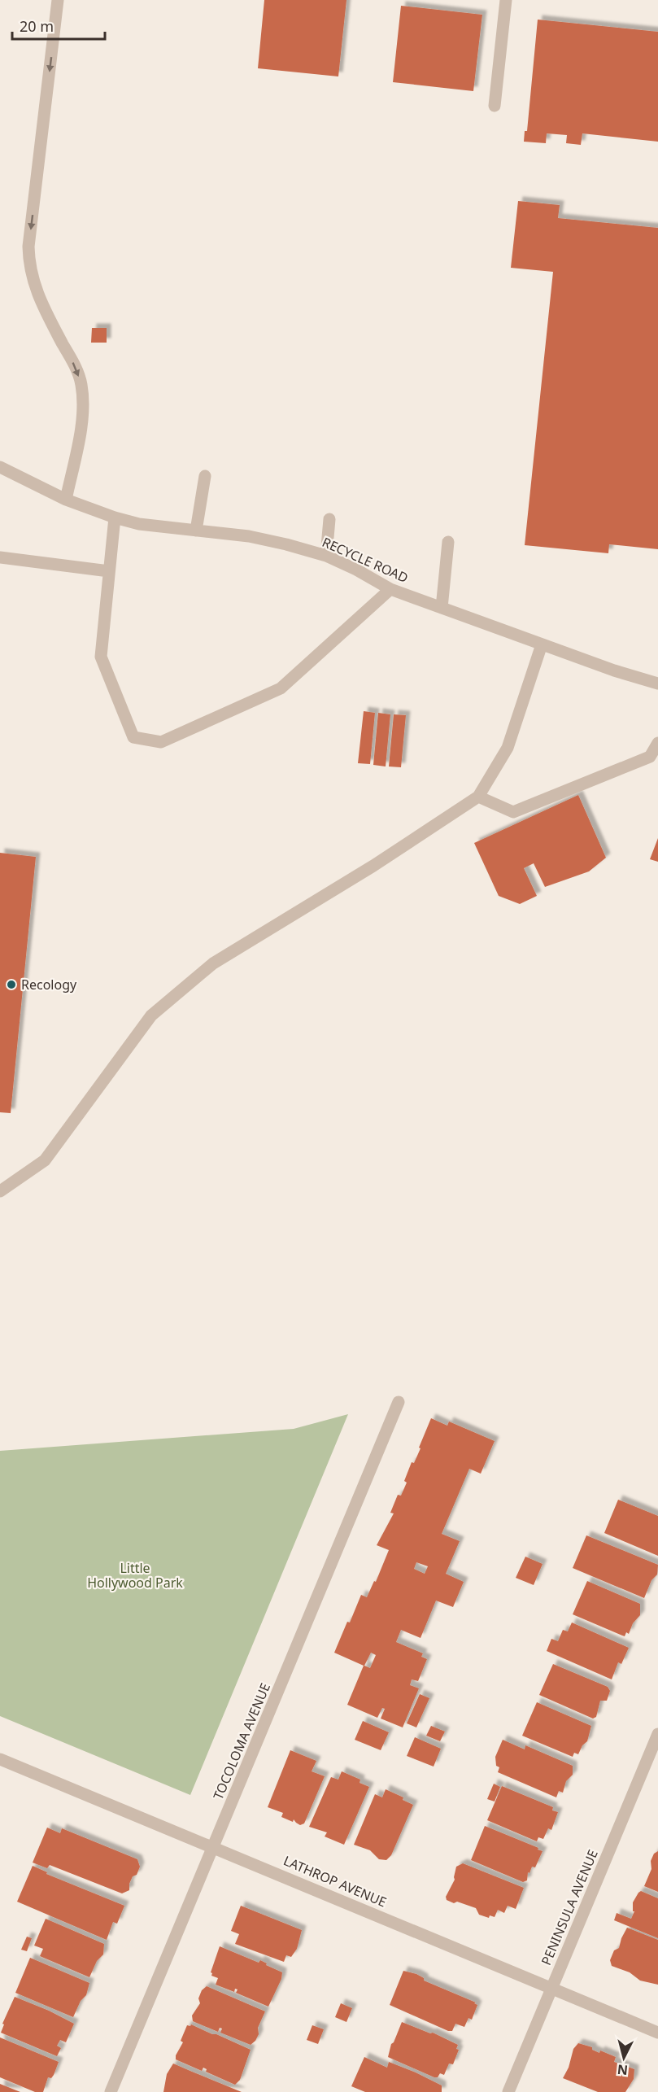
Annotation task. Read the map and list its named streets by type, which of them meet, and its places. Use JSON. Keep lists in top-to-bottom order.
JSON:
{
  "streets": {
    "street": [
      "RECYCLE ROAD",
      "TOCOLOMA AVENUE",
      "LATHROP AVENUE",
      "PENINSULA AVENUE"
    ]
  },
  "crossings": [
    ["TOCOLOMA AVENUE", "LATHROP AVENUE"],
    ["LATHROP AVENUE", "PENINSULA AVENUE"]
  ],
  "parks": ["Little Hollywood Park"],
  "places": ["Recology"],
  "scale_bar": "20 m",
  "north": "bottom"
}
